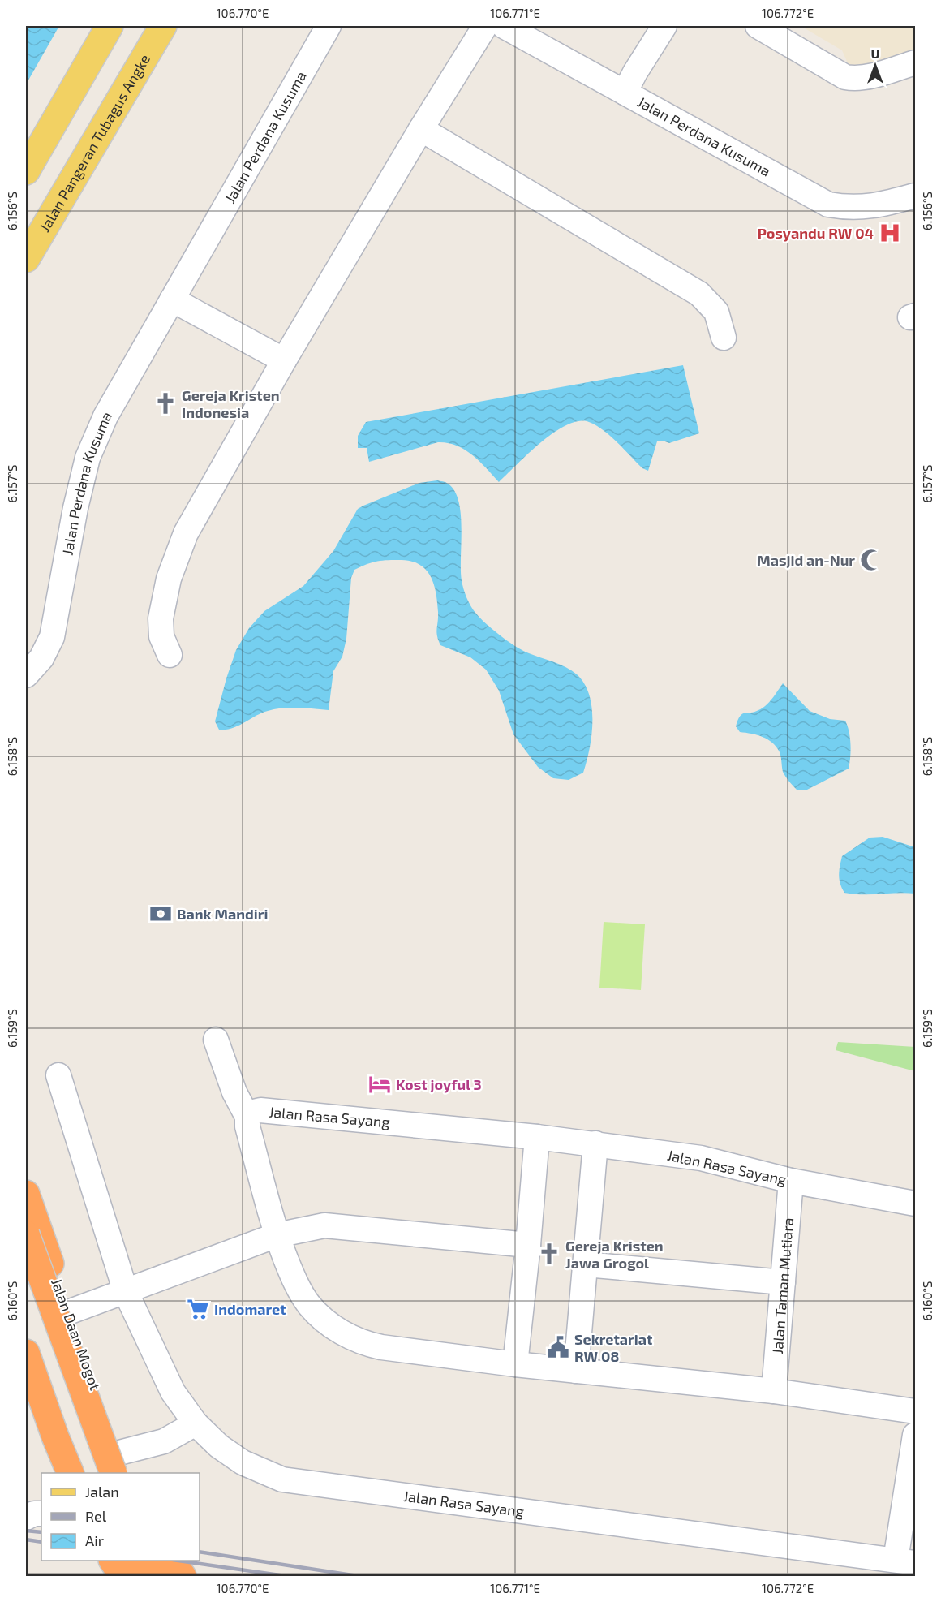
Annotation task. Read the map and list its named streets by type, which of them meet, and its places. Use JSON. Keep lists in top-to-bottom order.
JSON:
{
  "streets": {
    "highway": ["Jalan Daan Mogot"],
    "main road": ["Jalan Pangeran Tubagus Angke"],
    "street": ["Jalan Perdana Kusuma", "Jalan Rasa Sayang", "Jalan Taman Mutiara"]
  },
  "crossings": [
    ["Jalan Rasa Sayang", "Jalan Taman Mutiara"]
  ],
  "places": {
    "hospital": ["Posyandu RW 04"],
    "church": ["Gereja Kristen Indonesia", "Gereja Kristen Jawa Grogol"],
    "mosque": ["Masjid an-Nur"],
    "bank": ["Bank Mandiri"],
    "hotel": ["Kost joyful 3"],
    "supermarket": ["Indomaret"],
    "public building": ["Sekretariat RW 08"]
  },
  "legend": ["Jalan", "Rel", "Air"],
  "north": "top",
  "coordinates": [
    "106.770°E",
    "106.771°E",
    "106.772°E",
    "6.156°S",
    "6.157°S",
    "6.158°S",
    "6.159°S",
    "6.160°S"
  ]
}
